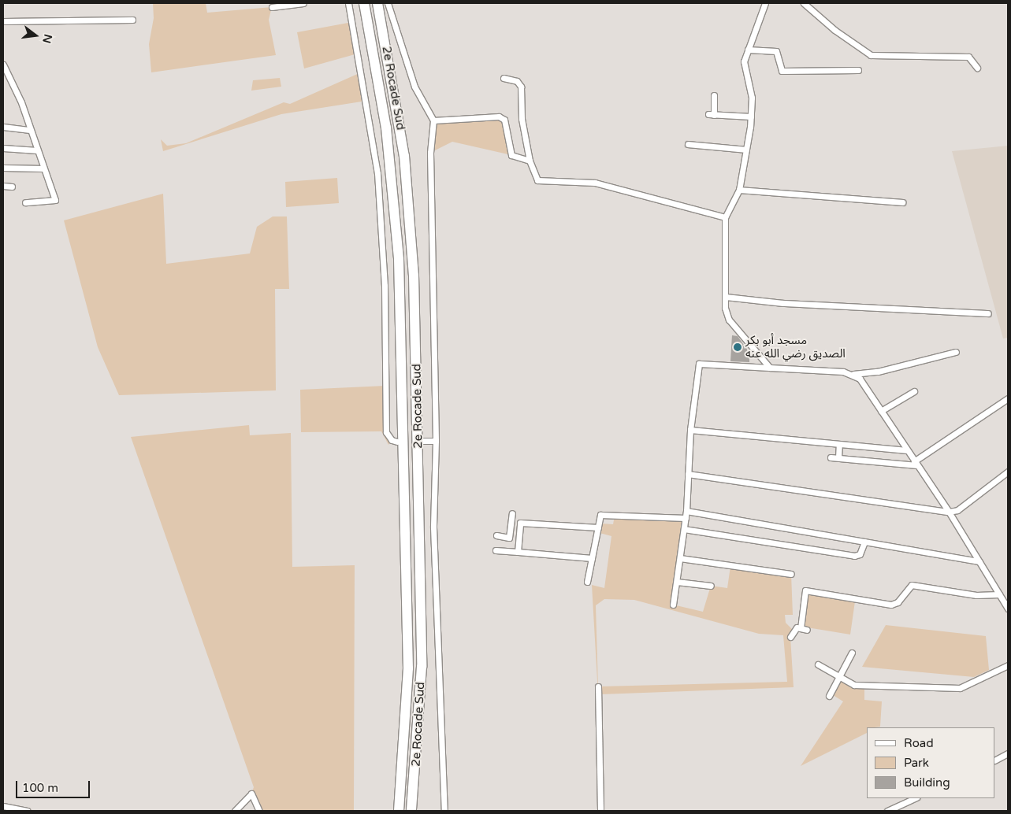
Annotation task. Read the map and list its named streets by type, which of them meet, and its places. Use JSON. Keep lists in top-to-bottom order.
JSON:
{
  "streets": {
    "highway": ["2e Rocade Sud"]
  },
  "places": ["مسجد أبو بكر الصديق رضي الله عنه"],
  "legend": ["Road", "Park", "Building"],
  "scale_bar": "100 m",
  "north": "right"
}
